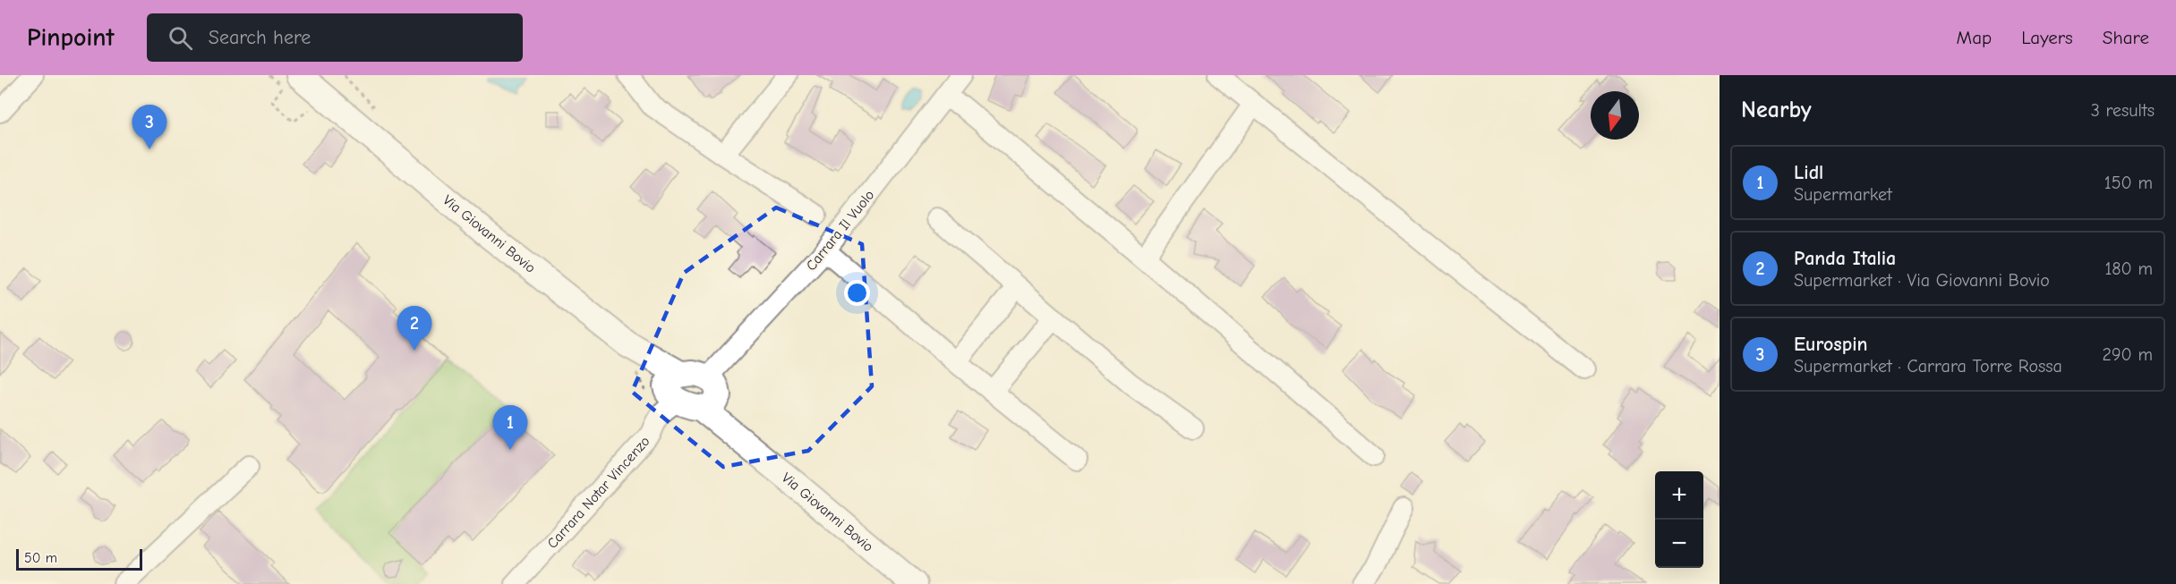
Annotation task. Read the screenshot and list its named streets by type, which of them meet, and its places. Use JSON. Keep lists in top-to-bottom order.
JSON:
{
  "streets": {
    "main road": ["Via Giovanni Bovio"],
    "street": ["Carrara Il Vuolo", "Carrara Notar Vincenzo"]
  },
  "crossings": [
    ["Carrara Il Vuolo", "Via Giovanni Bovio"],
    ["Carrara Il Vuolo", "Carrara Notar Vincenzo"],
    ["Via Giovanni Bovio", "Carrara Notar Vincenzo"]
  ],
  "scale_bar": "50 m",
  "north": "bottom",
  "page": {
    "header": "Pinpoint",
    "search": "Search here",
    "nav": ["Map", "Layers", "Share"],
    "heading": ["Nearby", "3 results"],
    "pins": ["3", "2", "1"],
    "list": [
      {
        "mark": "1",
        "name": "Lidl",
        "note": "Supermarket",
        "value": "150 m"
      },
      {
        "mark": "2",
        "name": "Panda Italia",
        "note": "Supermarket · Via Giovanni Bovio",
        "value": "180 m"
      },
      {
        "mark": "3",
        "name": "Eurospin",
        "note": "Supermarket · Carrara Torre Rossa",
        "value": "290 m"
      }
    ],
    "map_buttons": ["+", "−"],
    "scale": "50 m"
  }
}
